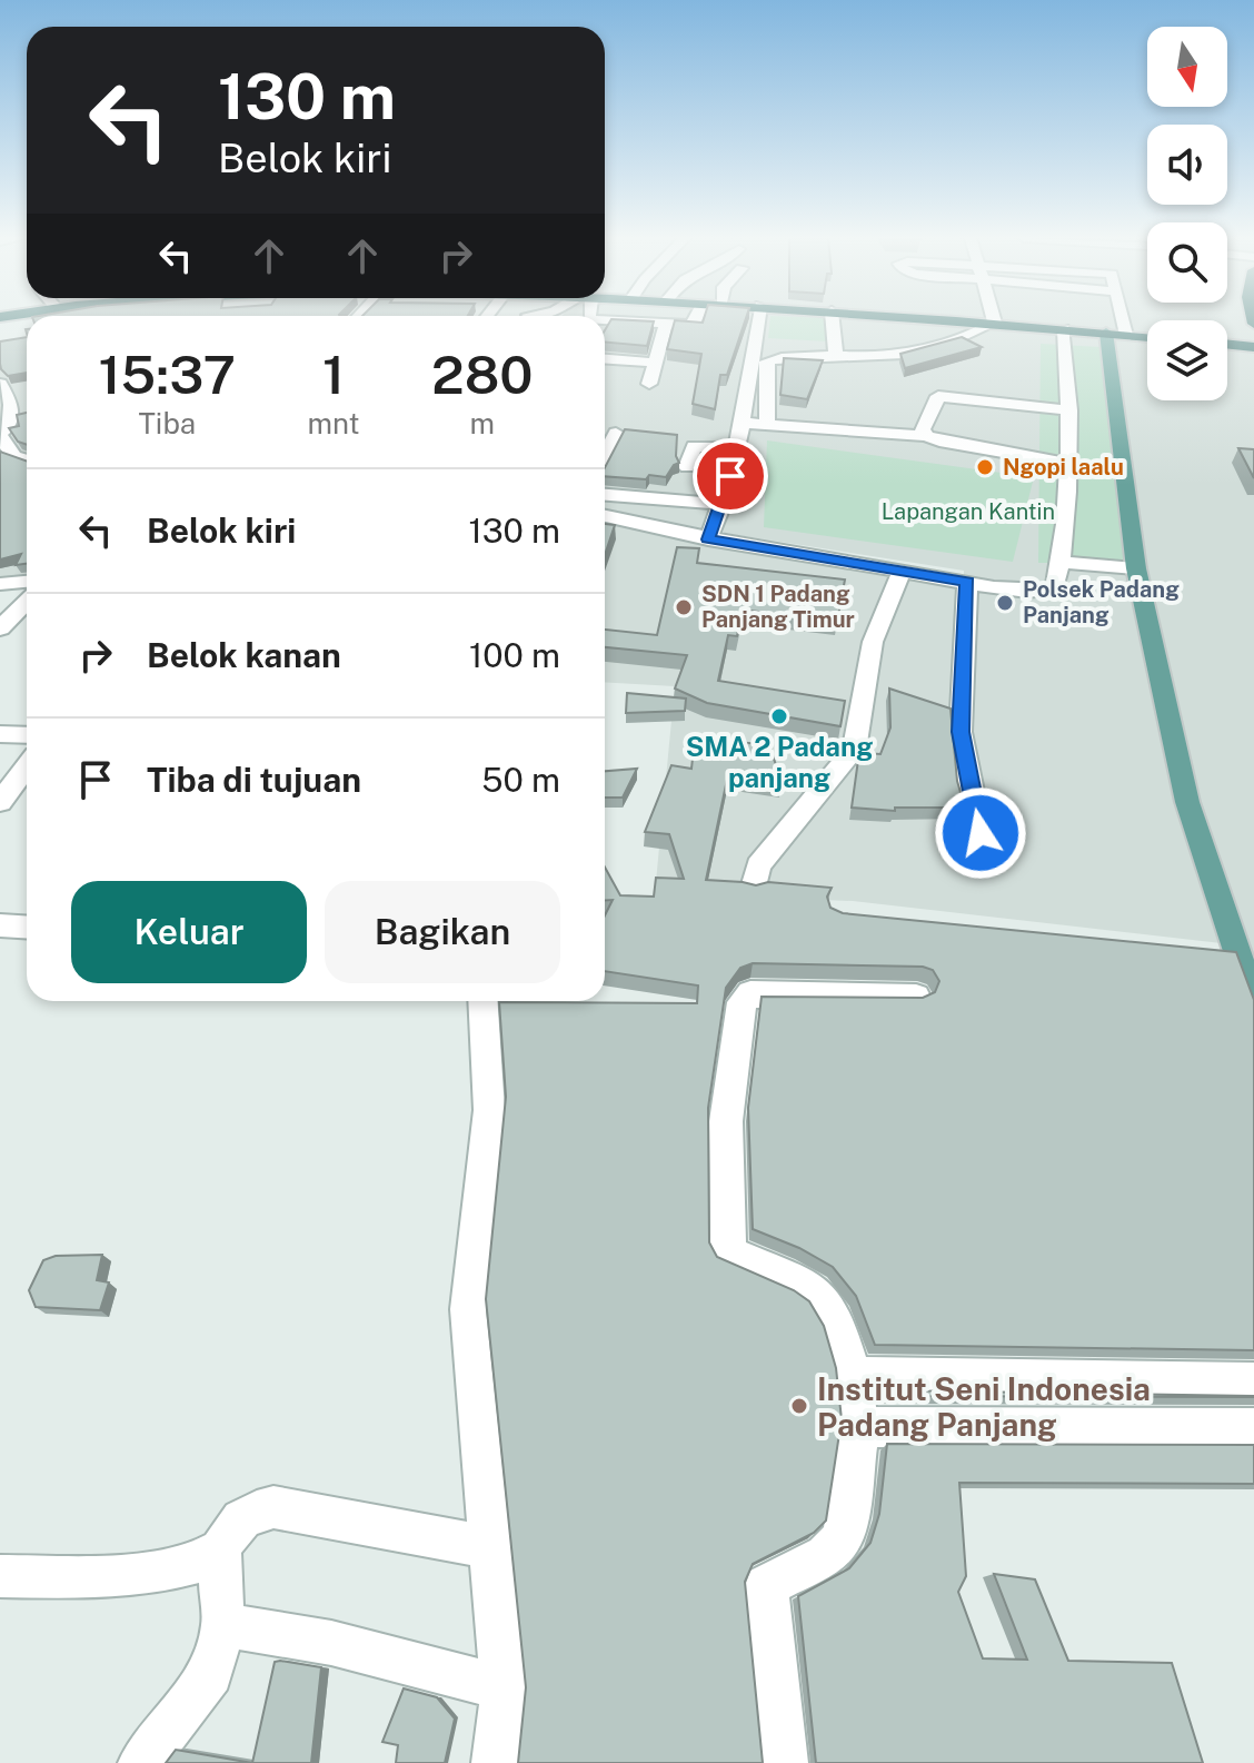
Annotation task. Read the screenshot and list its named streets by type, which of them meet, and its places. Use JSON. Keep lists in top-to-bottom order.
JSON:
{
  "parks": ["Lapangan Kantin"],
  "places": [
    "Ngopi laalu",
    "Polsek Padang Panjang",
    "SDN 1 Padang Panjang Timur",
    "SMA 2 Padang panjang",
    "Institut Seni Indonesia Padang Panjang"
  ],
  "north": "bottom",
  "page": {
    "turn": ["130 m", "Belok kiri"],
    "eta": [
      "15:37",
      "Tiba",
      "1",
      "mnt",
      "280",
      "m"
    ],
    "list": [
      {
        "name": "Belok kiri",
        "value": "130 m"
      },
      {
        "name": "Belok kanan",
        "value": "100 m"
      },
      {
        "name": "Tiba di tujuan",
        "value": "50 m"
      }
    ],
    "buttons": ["Keluar", "Bagikan"]
  }
}
